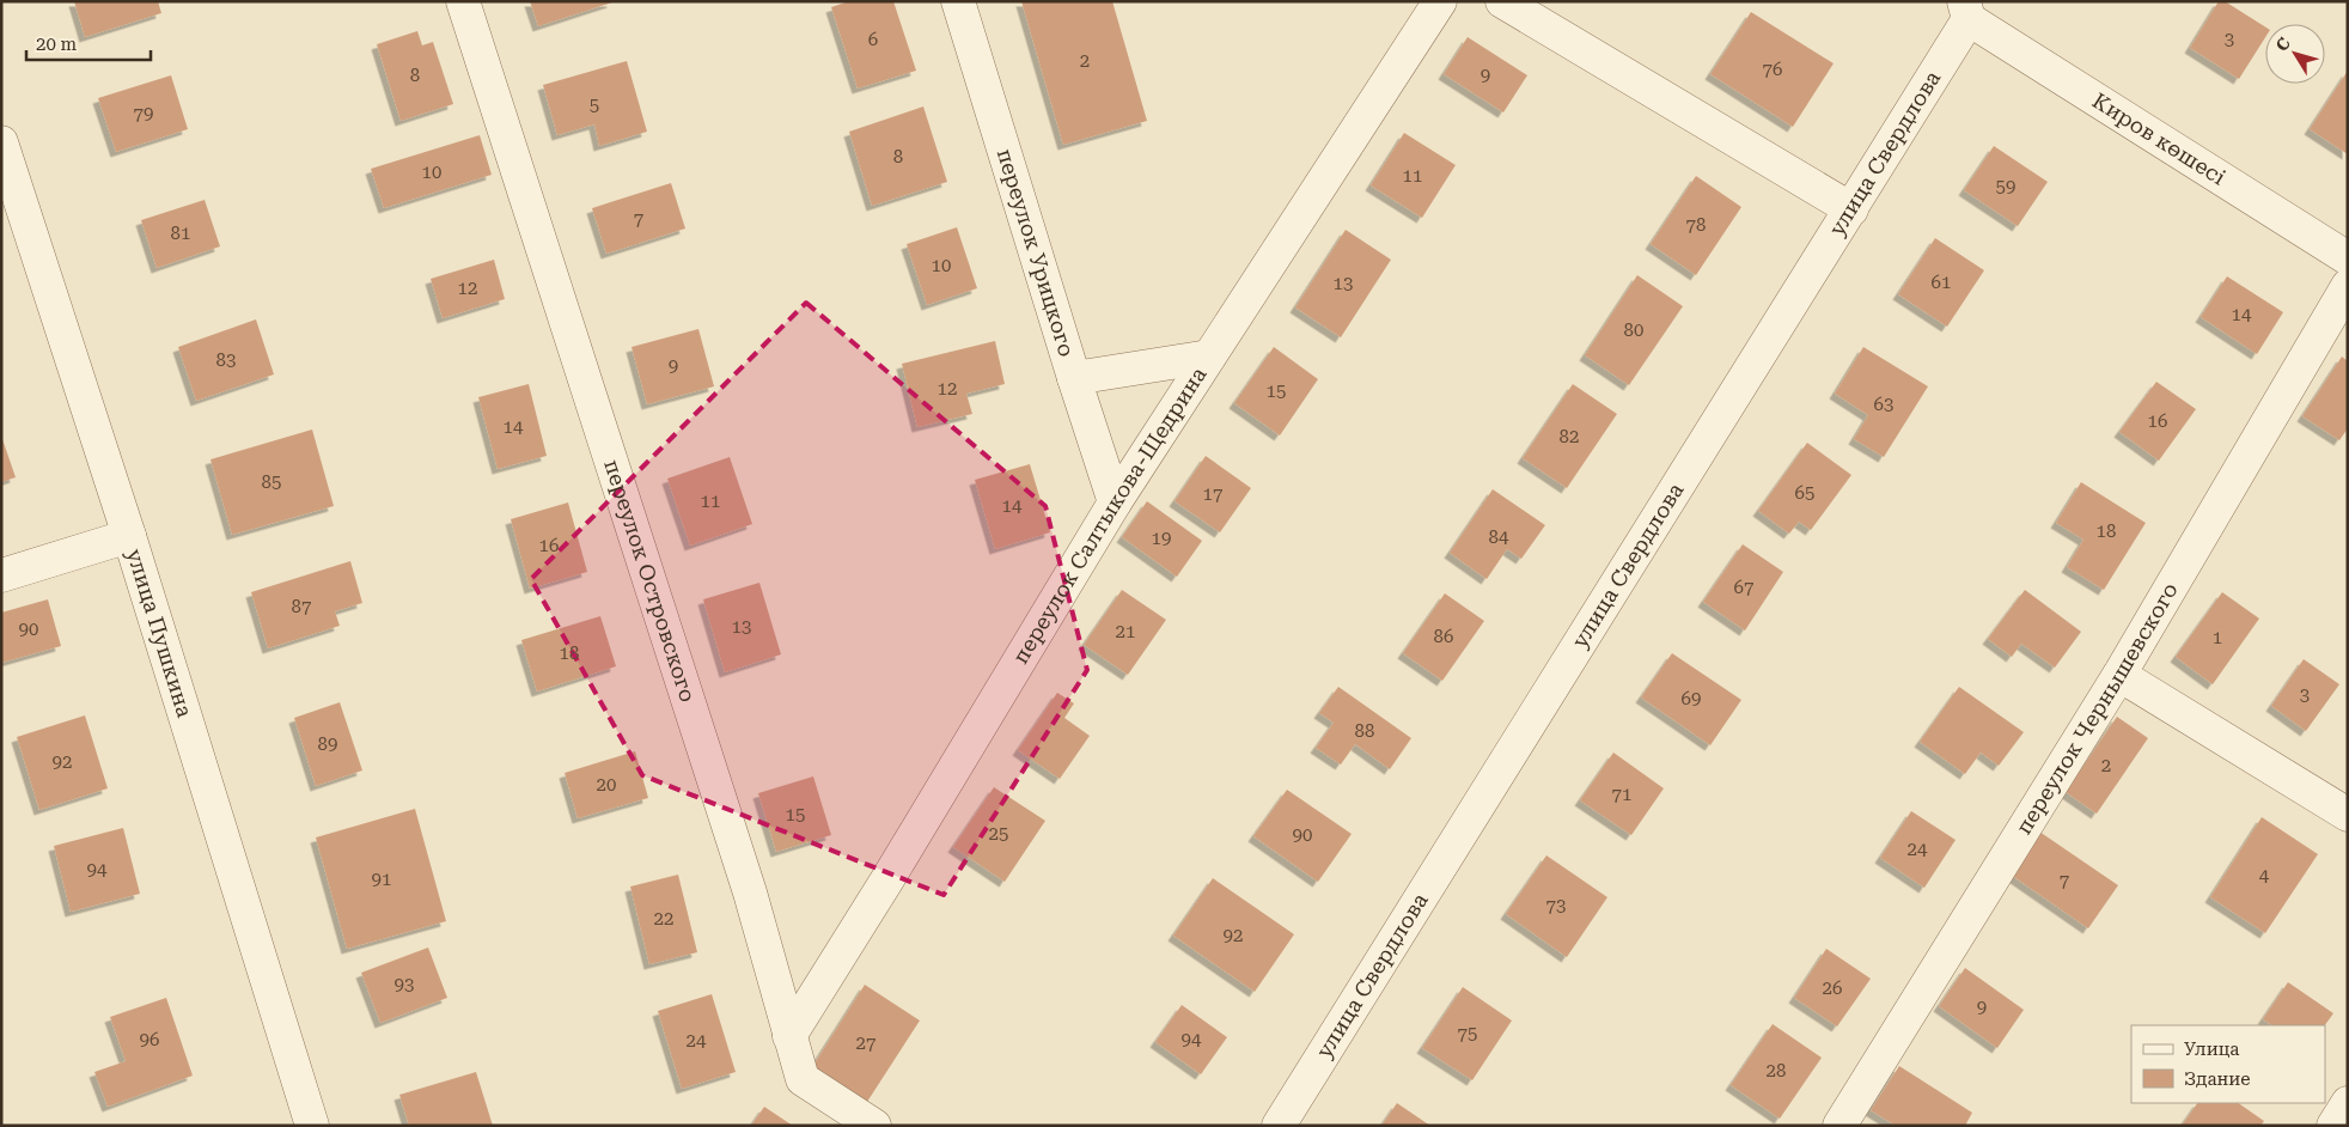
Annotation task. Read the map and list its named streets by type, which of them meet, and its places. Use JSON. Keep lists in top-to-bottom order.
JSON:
{
  "streets": {
    "lane": [
      "Киров көшесі",
      "улица Свердлова",
      "переулок Урицкого",
      "переулок Салтыкова-Щедрина",
      "переулок Островского",
      "улица Пушкина",
      "переулок Чернышевского"
    ]
  },
  "crossings": [
    ["Киров көшесі", "улица Свердлова"],
    ["переулок Урицкого", "переулок Салтыкова-Щедрина"],
    ["переулок Салтыкова-Щедрина", "переулок Островского"]
  ],
  "house_numbers": [
    "6",
    "3",
    "2",
    "76",
    "8",
    "9",
    "5",
    "79",
    "8",
    "10",
    "11",
    "59",
    "7",
    "78",
    "81",
    "10",
    "61",
    "13",
    "12",
    "14",
    "80",
    "83",
    "9",
    "12",
    "15",
    "63",
    "16",
    "14",
    "82",
    "85",
    "65",
    "17",
    "11",
    "14",
    "18",
    "84",
    "19",
    "16",
    "67",
    "87",
    "13",
    "90",
    "21",
    "86",
    "1",
    "18",
    "3",
    "69",
    "88",
    "89",
    "92",
    "2",
    "20",
    "71",
    "15",
    "25",
    "90",
    "24",
    "94",
    "4",
    "91",
    "7",
    "73",
    "22",
    "92",
    "93",
    "26",
    "9",
    "75",
    "96",
    "94",
    "24",
    "27",
    "28"
  ],
  "legend": ["Улица", "Здание"],
  "scale_bar": "20 m",
  "north": "top left"
}
